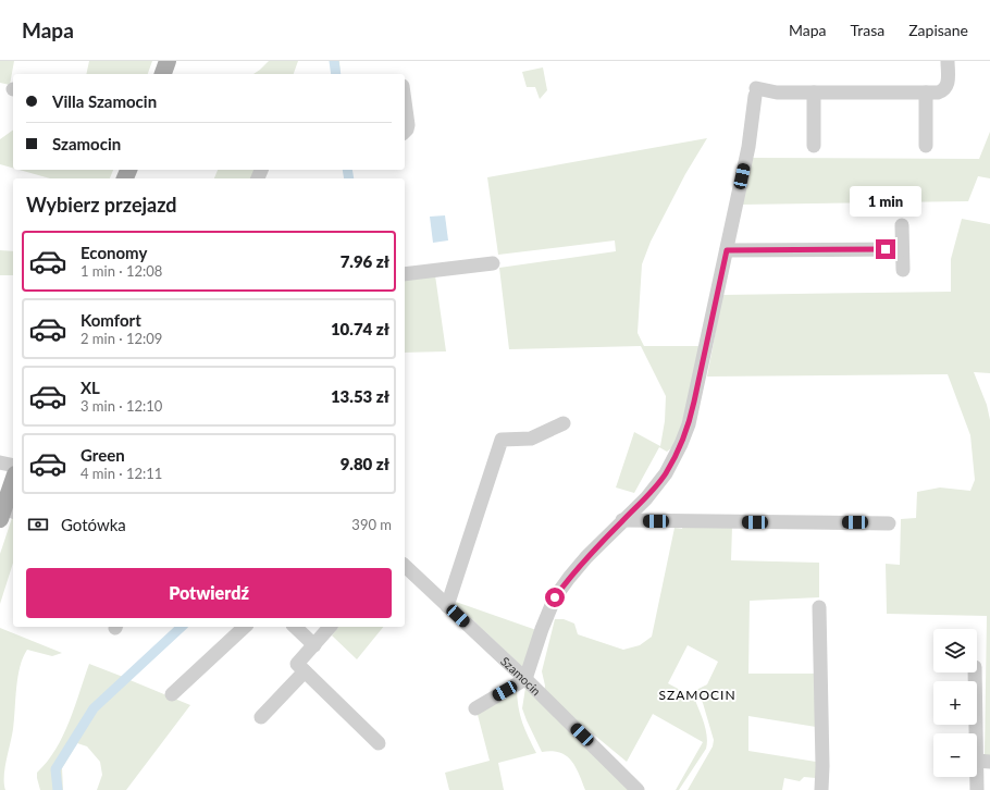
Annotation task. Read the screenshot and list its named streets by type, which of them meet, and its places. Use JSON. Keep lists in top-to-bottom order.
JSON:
{
  "streets": {
    "street": ["Szamocin"]
  },
  "districts": ["SZAMOCIN"],
  "page": {
    "header": "Mapa",
    "nav": ["Mapa", "Trasa", "Zapisane"],
    "banner": ["Villa Szamocin", "Szamocin"],
    "heading": "Wybierz przejazd",
    "bubble": "1 min",
    "list": [
      {
        "name": "Economy",
        "note": "1 min · 12:08",
        "value": "7.96 zł"
      },
      {
        "name": "Komfort",
        "note": "2 min · 12:09",
        "value": "10.74 zł"
      },
      {
        "name": "XL",
        "note": "3 min · 12:10",
        "value": "13.53 zł"
      },
      {
        "name": "Green",
        "note": "4 min · 12:11",
        "value": "9.80 zł"
      }
    ],
    "pay": ["Gotówka", "390 m"],
    "buttons": "Potwierdź",
    "map_buttons": ["+", "−"]
  }
}
